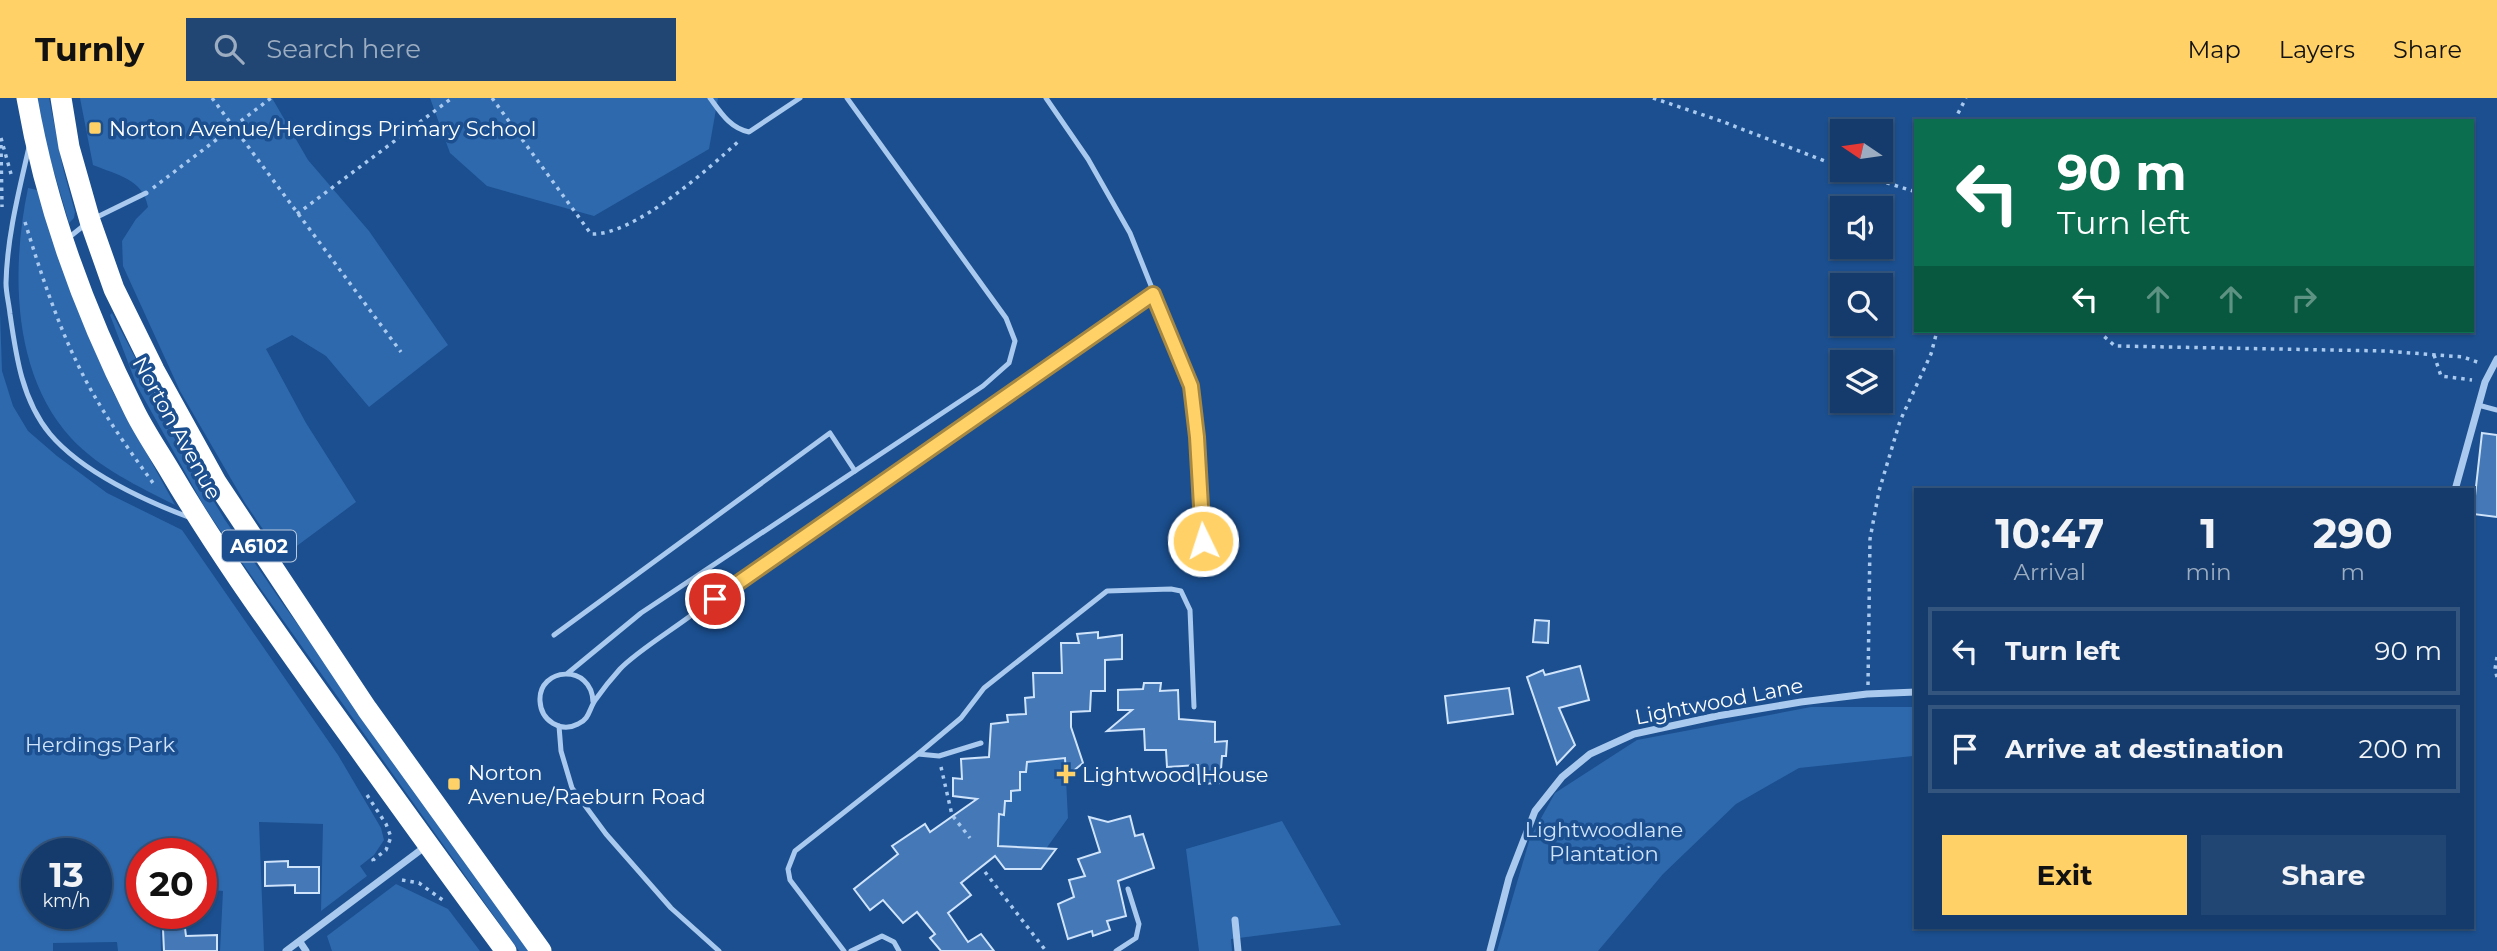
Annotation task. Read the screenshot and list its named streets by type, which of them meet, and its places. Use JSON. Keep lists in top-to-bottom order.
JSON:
{
  "streets": {
    "highway": ["Norton Avenue", "A6102"],
    "street": ["Lightwood Lane"]
  },
  "parks": ["Herdings Park", "Lightwoodlane Plantation"],
  "places": {
    "transit": ["Norton Avenue/Herdings Primary School", "Norton Avenue/Raeburn Road"],
    "health": ["Lightwood House"]
  },
  "north": "left",
  "page": {
    "header": "Turnly",
    "search": "Search here",
    "nav": ["Map", "Layers", "Share"],
    "turn": ["90 m", "Turn left"],
    "eta": [
      "10:47",
      "Arrival",
      "1",
      "min",
      "290",
      "m"
    ],
    "list": [
      {
        "name": "Turn left",
        "value": "90 m"
      },
      {
        "name": "Arrive at destination",
        "value": "200 m"
      }
    ],
    "buttons": ["Exit", "Share"],
    "speed": "13 km/h",
    "limit": "20"
  }
}
